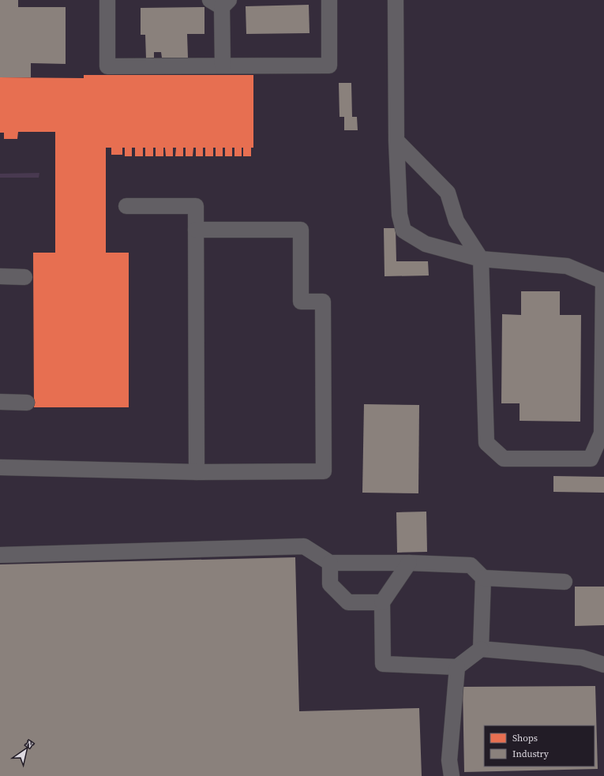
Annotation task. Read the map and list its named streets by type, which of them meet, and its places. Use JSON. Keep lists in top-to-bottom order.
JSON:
{
  "legend": ["Shops", "Industry"],
  "north": "top right"
}
